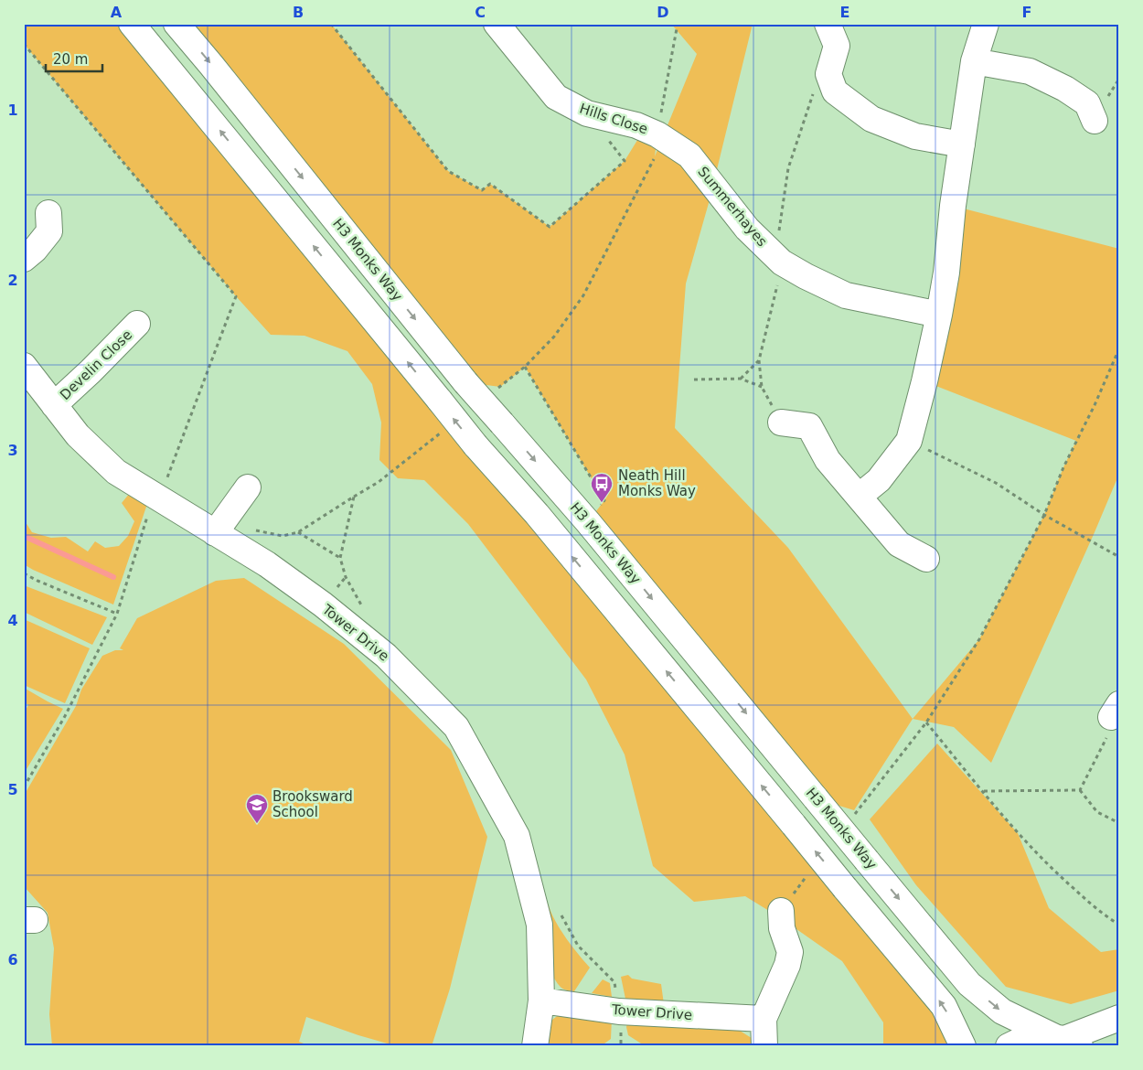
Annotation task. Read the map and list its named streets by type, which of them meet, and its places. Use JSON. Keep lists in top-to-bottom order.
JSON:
{
  "streets": {
    "street": [
      "Hills Close",
      "Summerhayes",
      "H3 Monks Way",
      "Develin Close",
      "Tower Drive"
    ]
  },
  "crossings": [
    ["Hills Close", "Summerhayes"],
    ["Develin Close", "Tower Drive"]
  ],
  "places": {
    "bus stop": ["Neath Hill Monks Way"],
    "school or university": ["Brooksward School"]
  },
  "scale_bar": "20 m",
  "grid": {
    "columns": [
      "A",
      "B",
      "C",
      "D",
      "E",
      "F"
    ],
    "rows": [
      "1",
      "2",
      "3",
      "4",
      "5",
      "6"
    ]
  }
}
